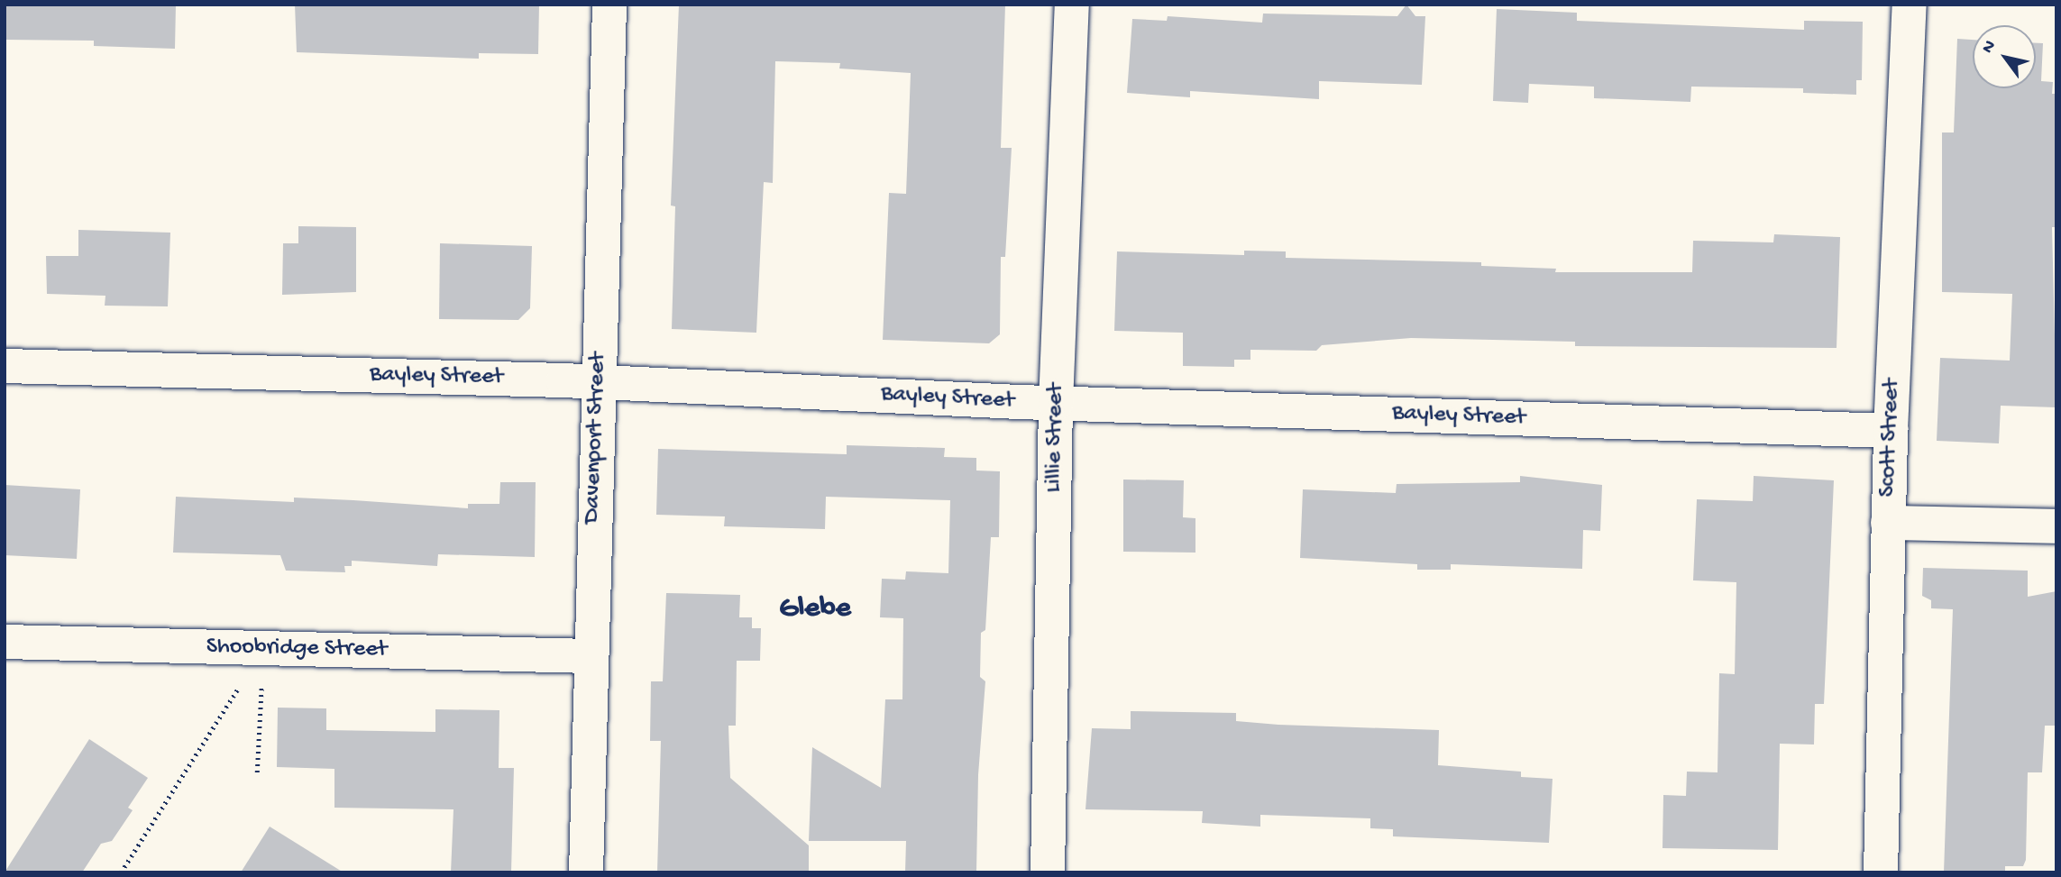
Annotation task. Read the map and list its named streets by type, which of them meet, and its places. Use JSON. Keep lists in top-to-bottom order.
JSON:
{
  "streets": {
    "street": [
      "Bayley Street",
      "Davenport Street",
      "Lillie Street",
      "Scott Street",
      "Shoobridge Street"
    ]
  },
  "crossings": [
    ["Bayley Street", "Davenport Street"],
    ["Bayley Street", "Lillie Street"],
    ["Bayley Street", "Scott Street"],
    ["Davenport Street", "Shoobridge Street"]
  ],
  "districts": ["Glebe"],
  "north": "top left"
}
